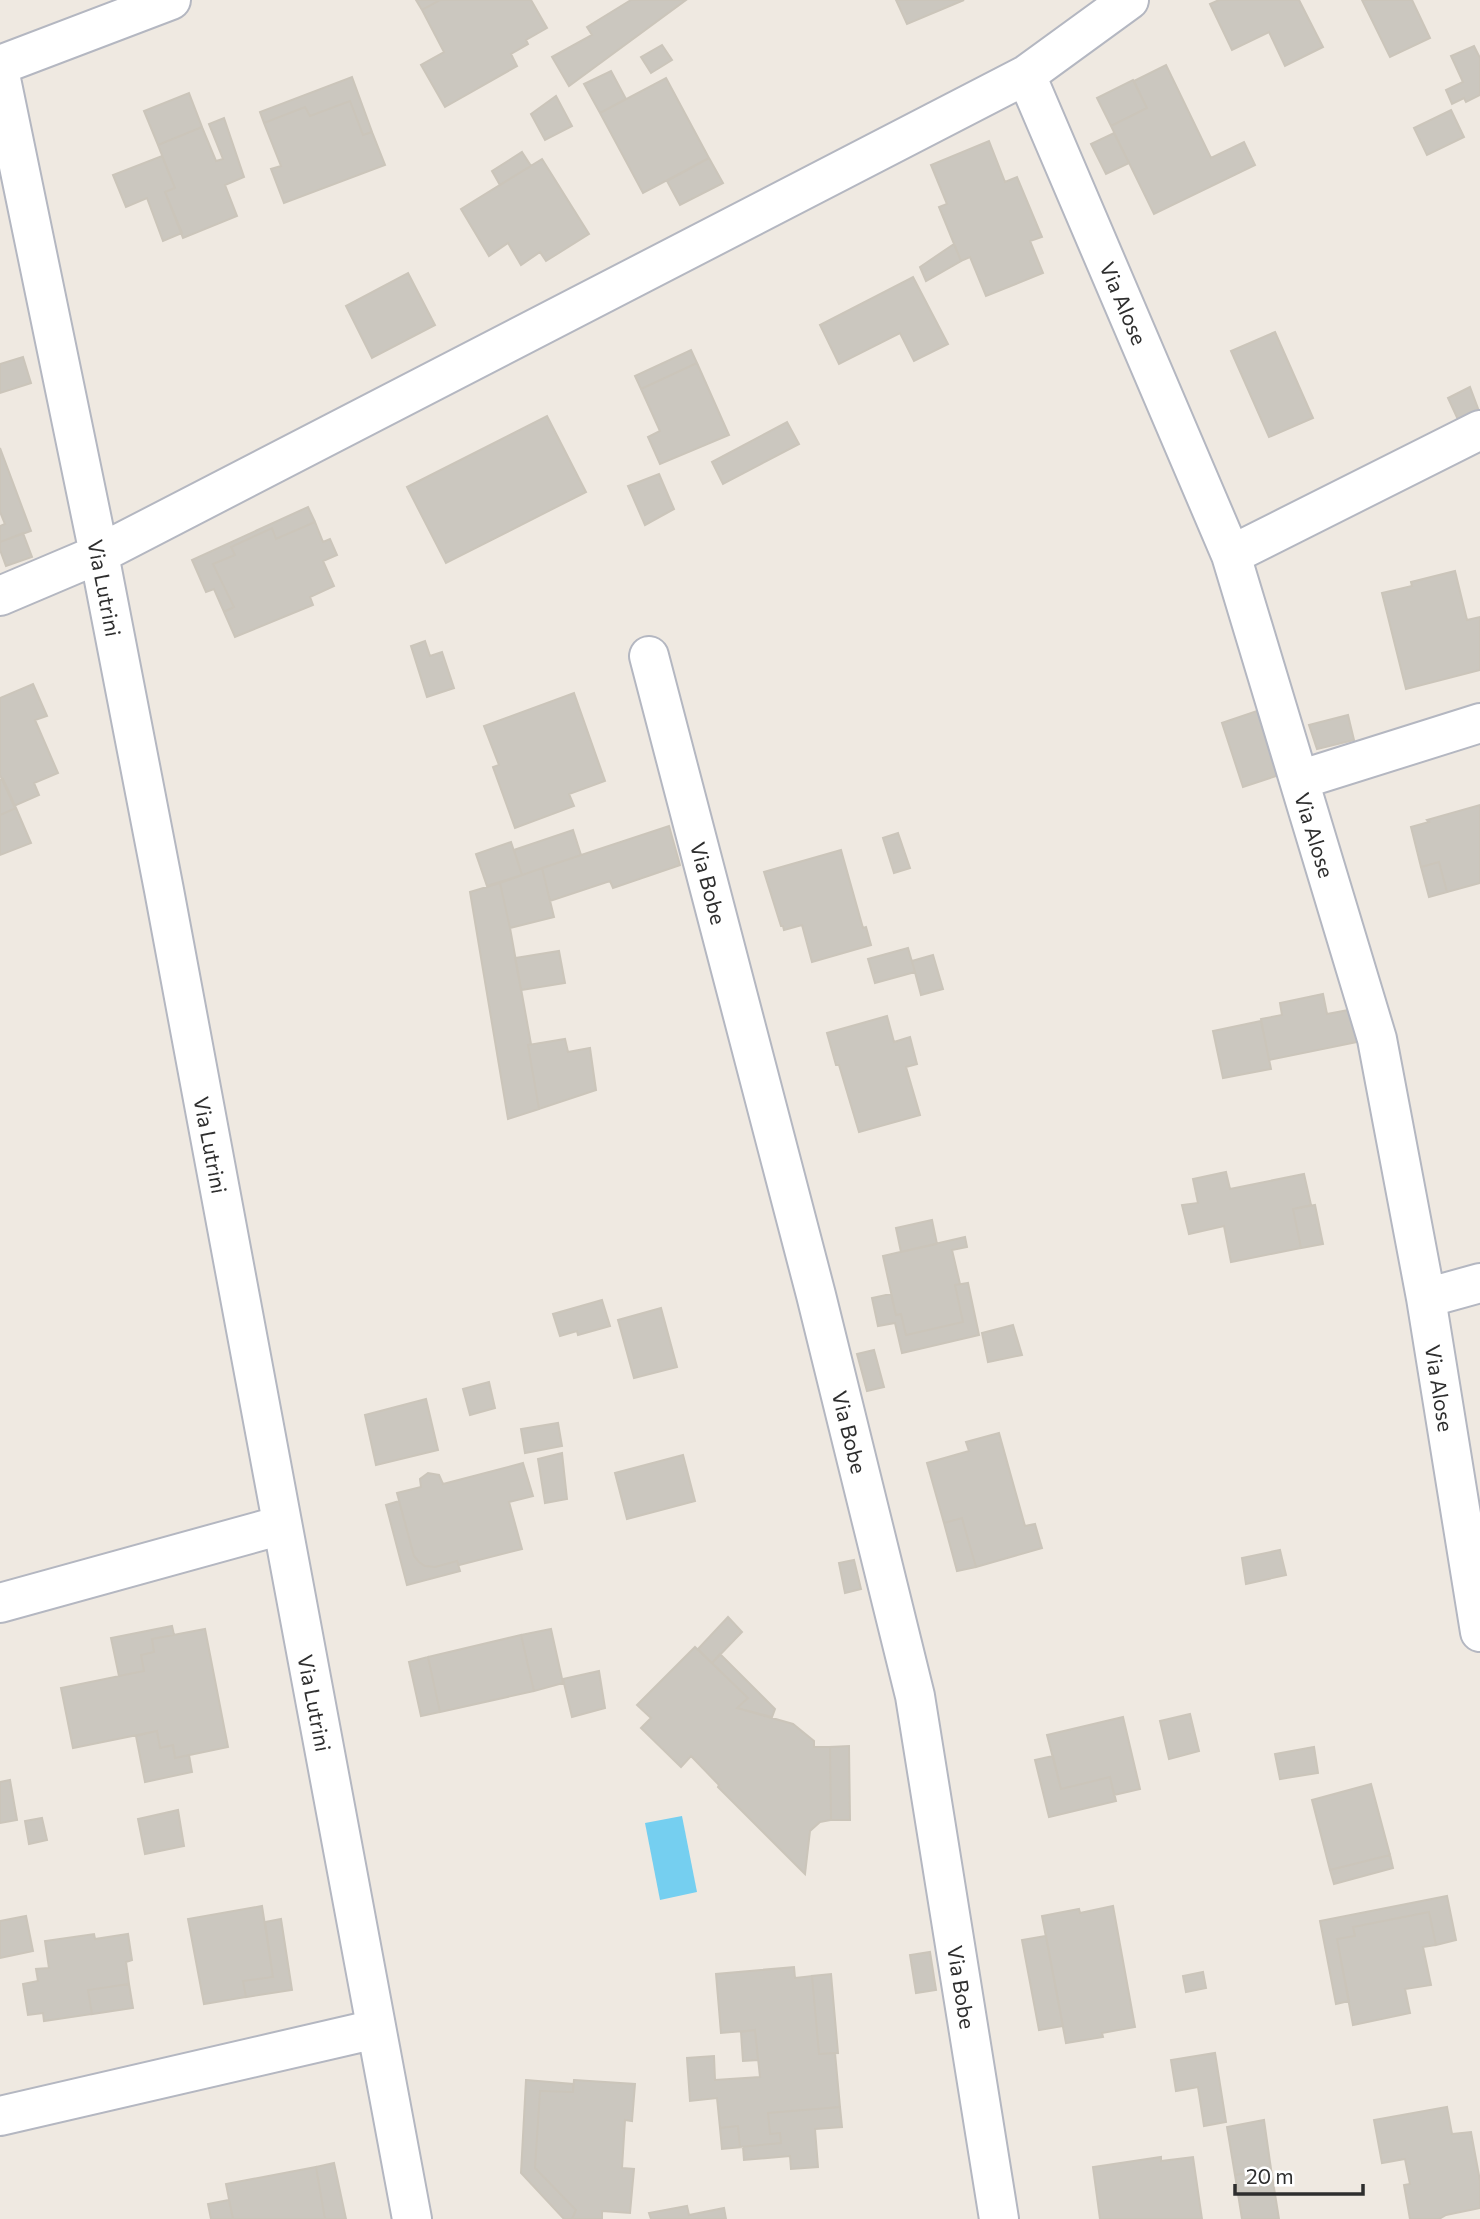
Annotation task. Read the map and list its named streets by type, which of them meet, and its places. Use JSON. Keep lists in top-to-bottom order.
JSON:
{
  "streets": {
    "street": ["Via Alose", "Via Lutrini", "Via Bobe"]
  },
  "scale_bar": "20 m"
}
